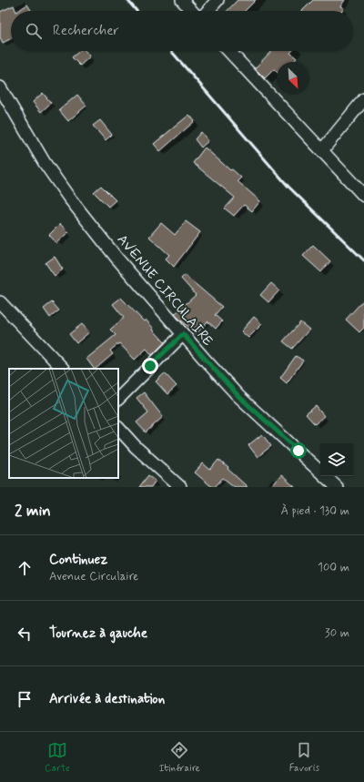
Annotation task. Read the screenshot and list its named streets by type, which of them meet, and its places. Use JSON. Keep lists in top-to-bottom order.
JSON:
{
  "streets": {
    "street": ["AVENUE CIRCULAIRE"]
  },
  "north": "bottom right",
  "page": {
    "search": "Rechercher",
    "heading": ["2 min", "À pied · 130 m"],
    "list": [
      ["Continuez", "Avenue Circulaire", "100 m"],
      ["Tournez à gauche", "30 m"],
      "Arrivée à destination"
    ],
    "nav": ["Carte", "Itinéraire", "Favoris"]
  }
}
